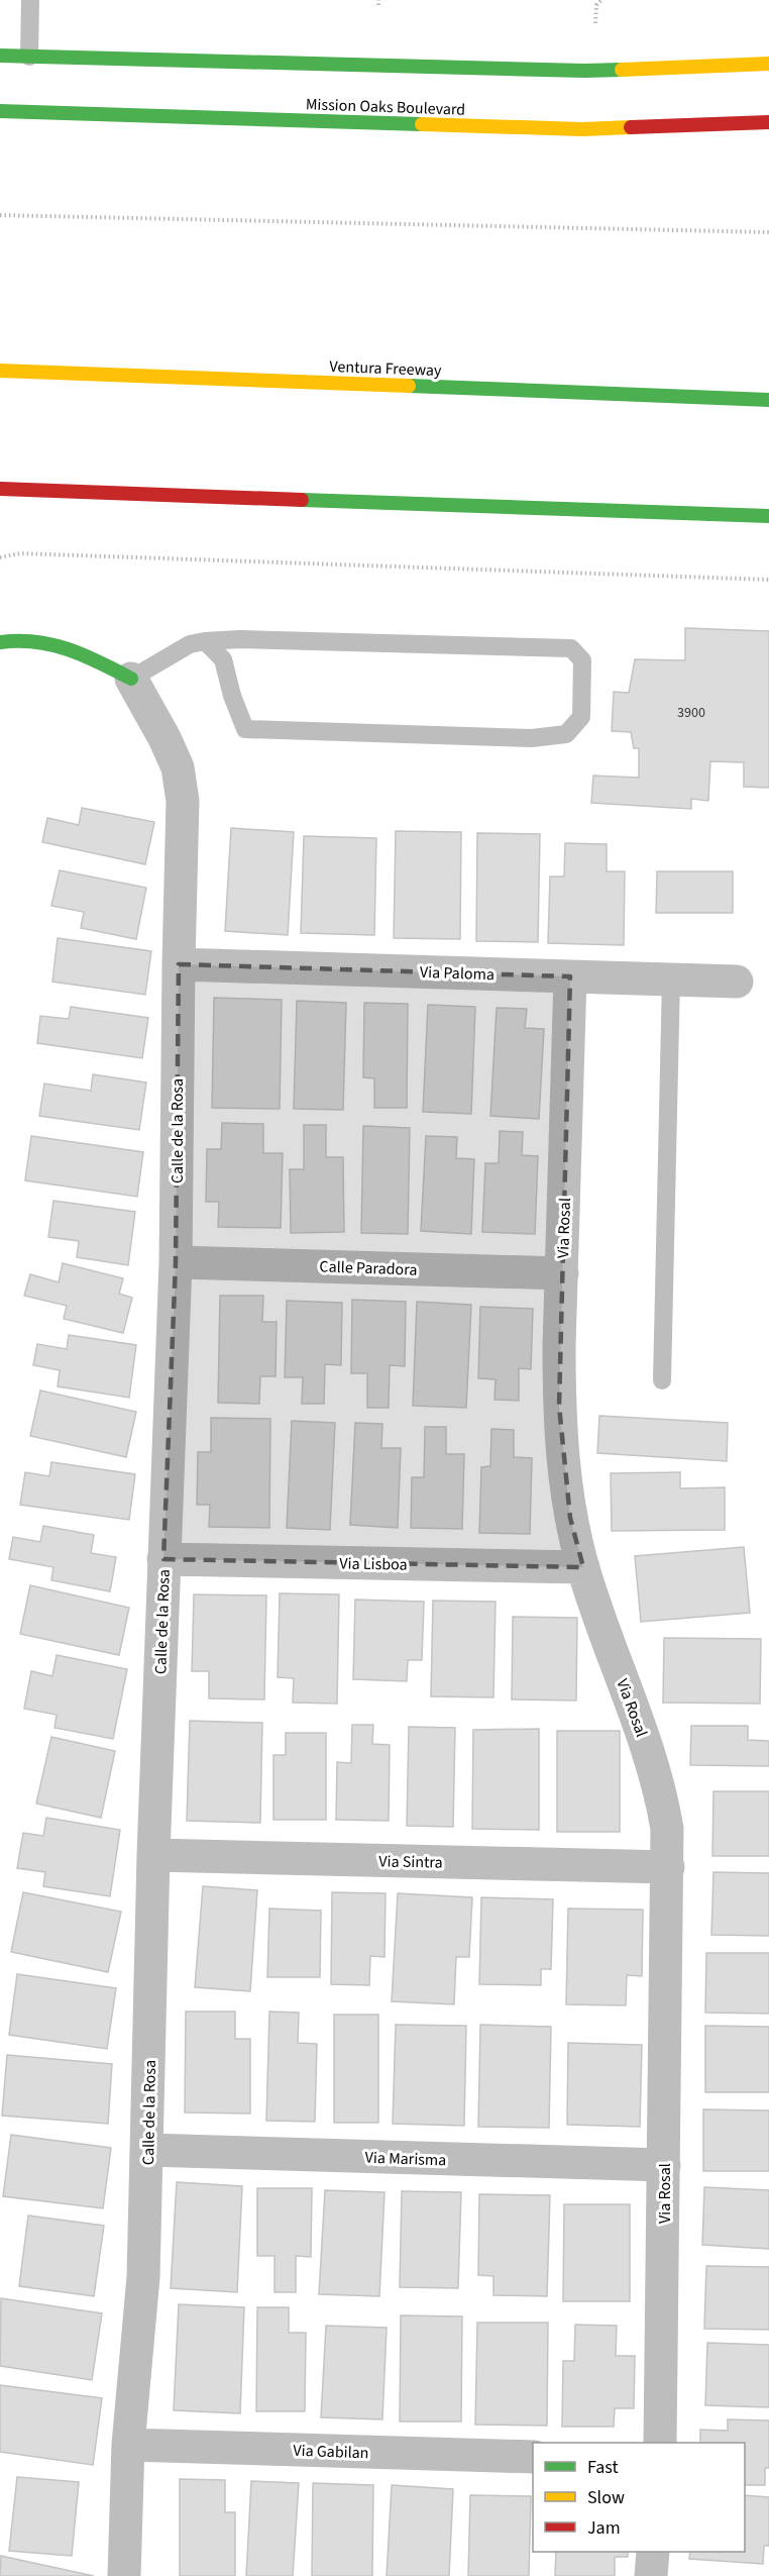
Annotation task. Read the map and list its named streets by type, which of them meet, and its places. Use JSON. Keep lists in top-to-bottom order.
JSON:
{
  "streets": {
    "main road": ["Mission Oaks Boulevard", "Ventura Freeway"],
    "street": [
      "Via Paloma",
      "Calle de la Rosa",
      "Via Rosal",
      "Calle Paradora",
      "Via Lisboa",
      "Via Sintra",
      "Via Marisma",
      "Via Gabilan"
    ]
  },
  "crossings": [
    ["Via Paloma", "Calle de la Rosa"],
    ["Via Paloma", "Via Rosal"],
    ["Calle de la Rosa", "Calle Paradora"],
    ["Calle de la Rosa", "Via Lisboa"],
    ["Calle de la Rosa", "Via Sintra"],
    ["Calle de la Rosa", "Via Marisma"],
    ["Calle de la Rosa", "Via Gabilan"],
    ["Via Rosal", "Calle Paradora"],
    ["Via Rosal", "Via Lisboa"],
    ["Via Rosal", "Via Sintra"],
    ["Via Rosal", "Via Marisma"]
  ],
  "house_numbers": ["3900"],
  "legend": ["Fast", "Slow", "Jam"]
}
